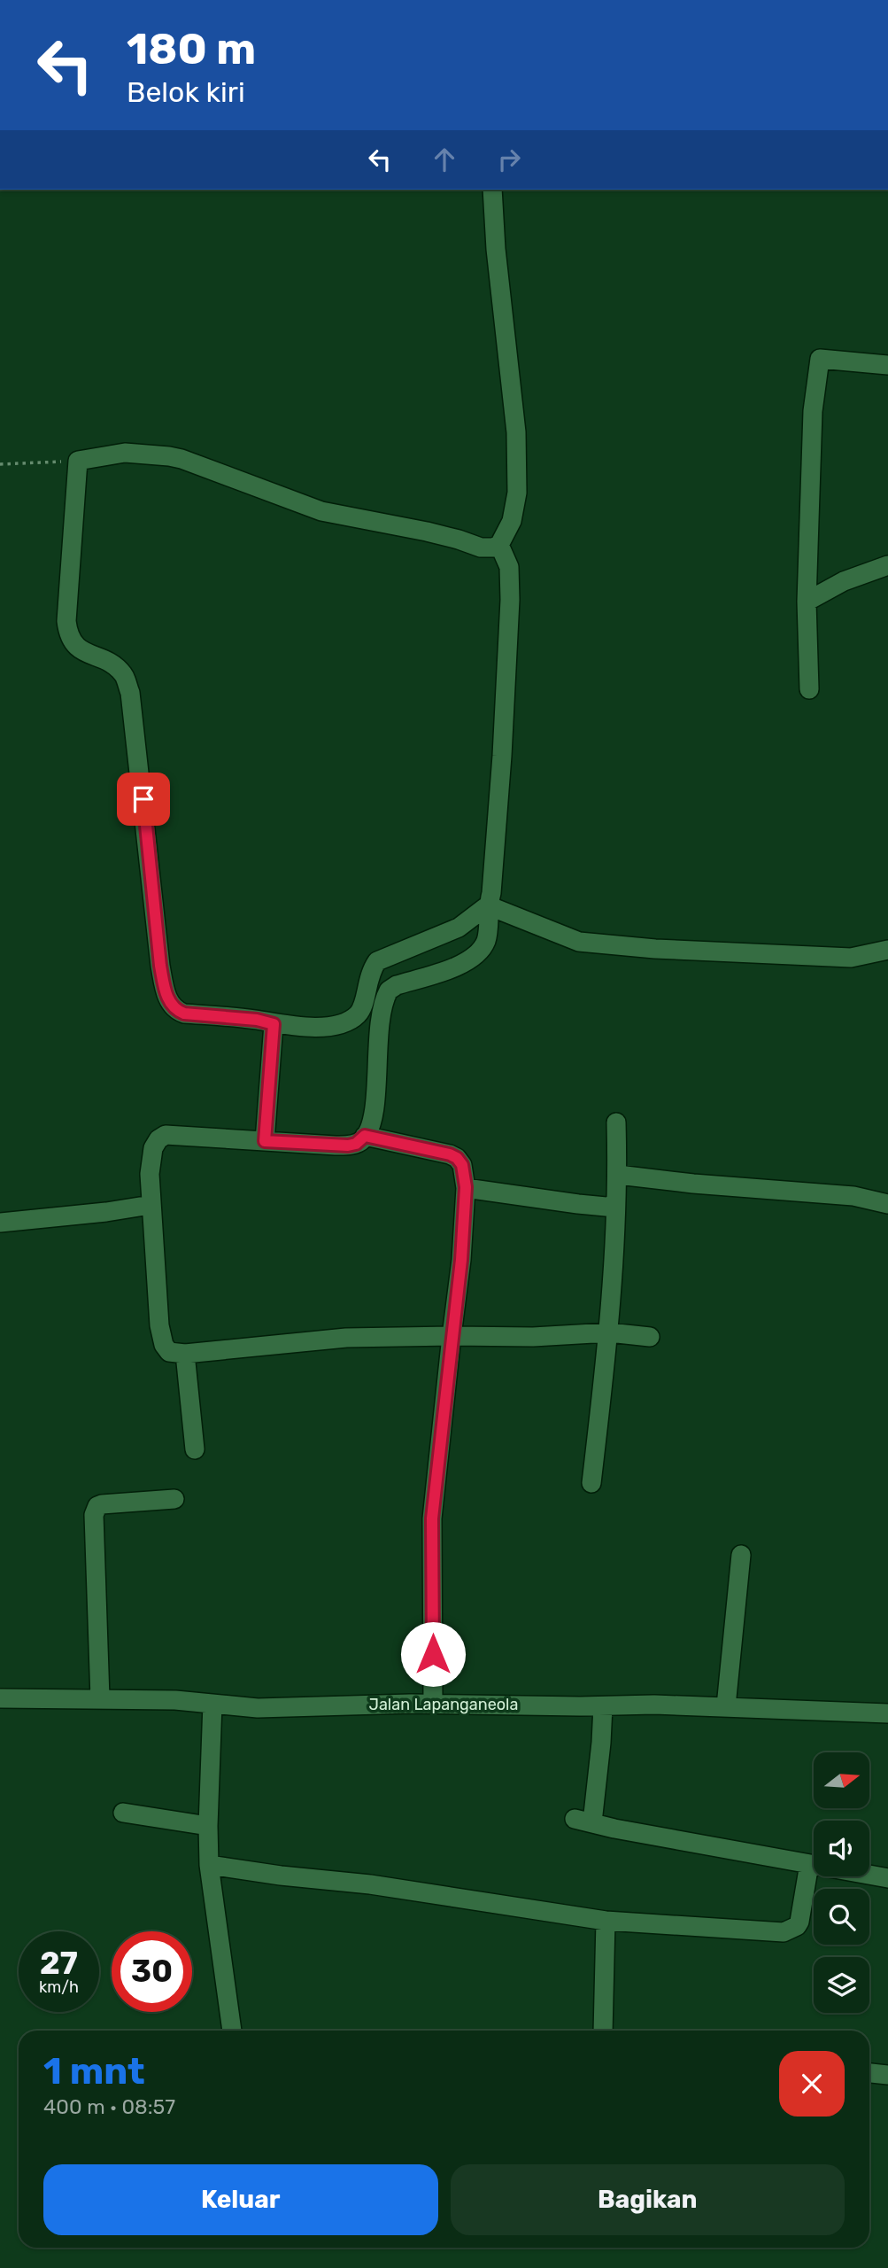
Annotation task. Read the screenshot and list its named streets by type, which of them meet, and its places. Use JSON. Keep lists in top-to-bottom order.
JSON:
{
  "streets": {
    "street": ["Jalan Lapanganeola"]
  },
  "north": "right",
  "page": {
    "turn": ["180 m", "Belok kiri"],
    "speed": "27 km/h",
    "limit": "30",
    "heading": ["1 mnt", "400 m · 08:57"],
    "buttons": ["Keluar", "Bagikan"]
  }
}
